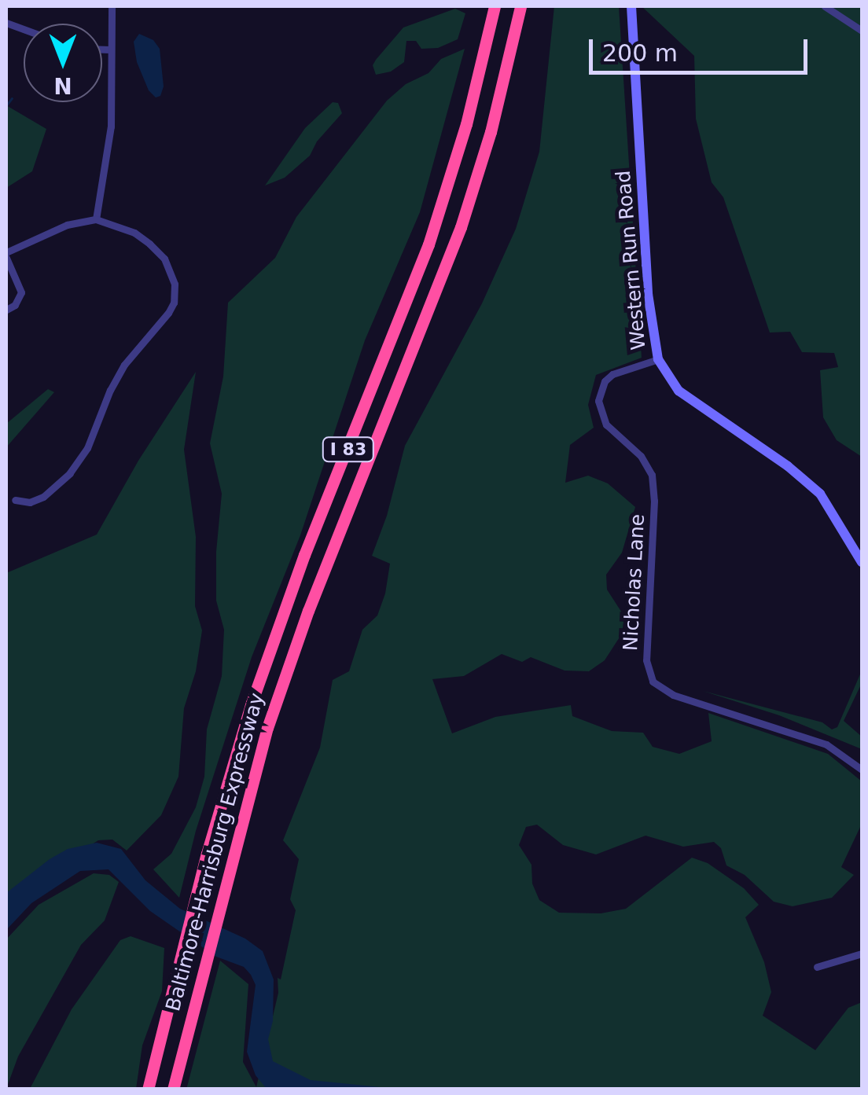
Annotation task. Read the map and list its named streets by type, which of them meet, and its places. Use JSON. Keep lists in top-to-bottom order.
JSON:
{
  "streets": {
    "highway": ["I 83", "Baltimore-Harrisburg Expressway"],
    "street": ["Western Run Road", "Nicholas Lane"]
  },
  "crossings": [
    ["Western Run Road", "Nicholas Lane"]
  ],
  "scale_bar": "200 m",
  "north": "bottom"
}
